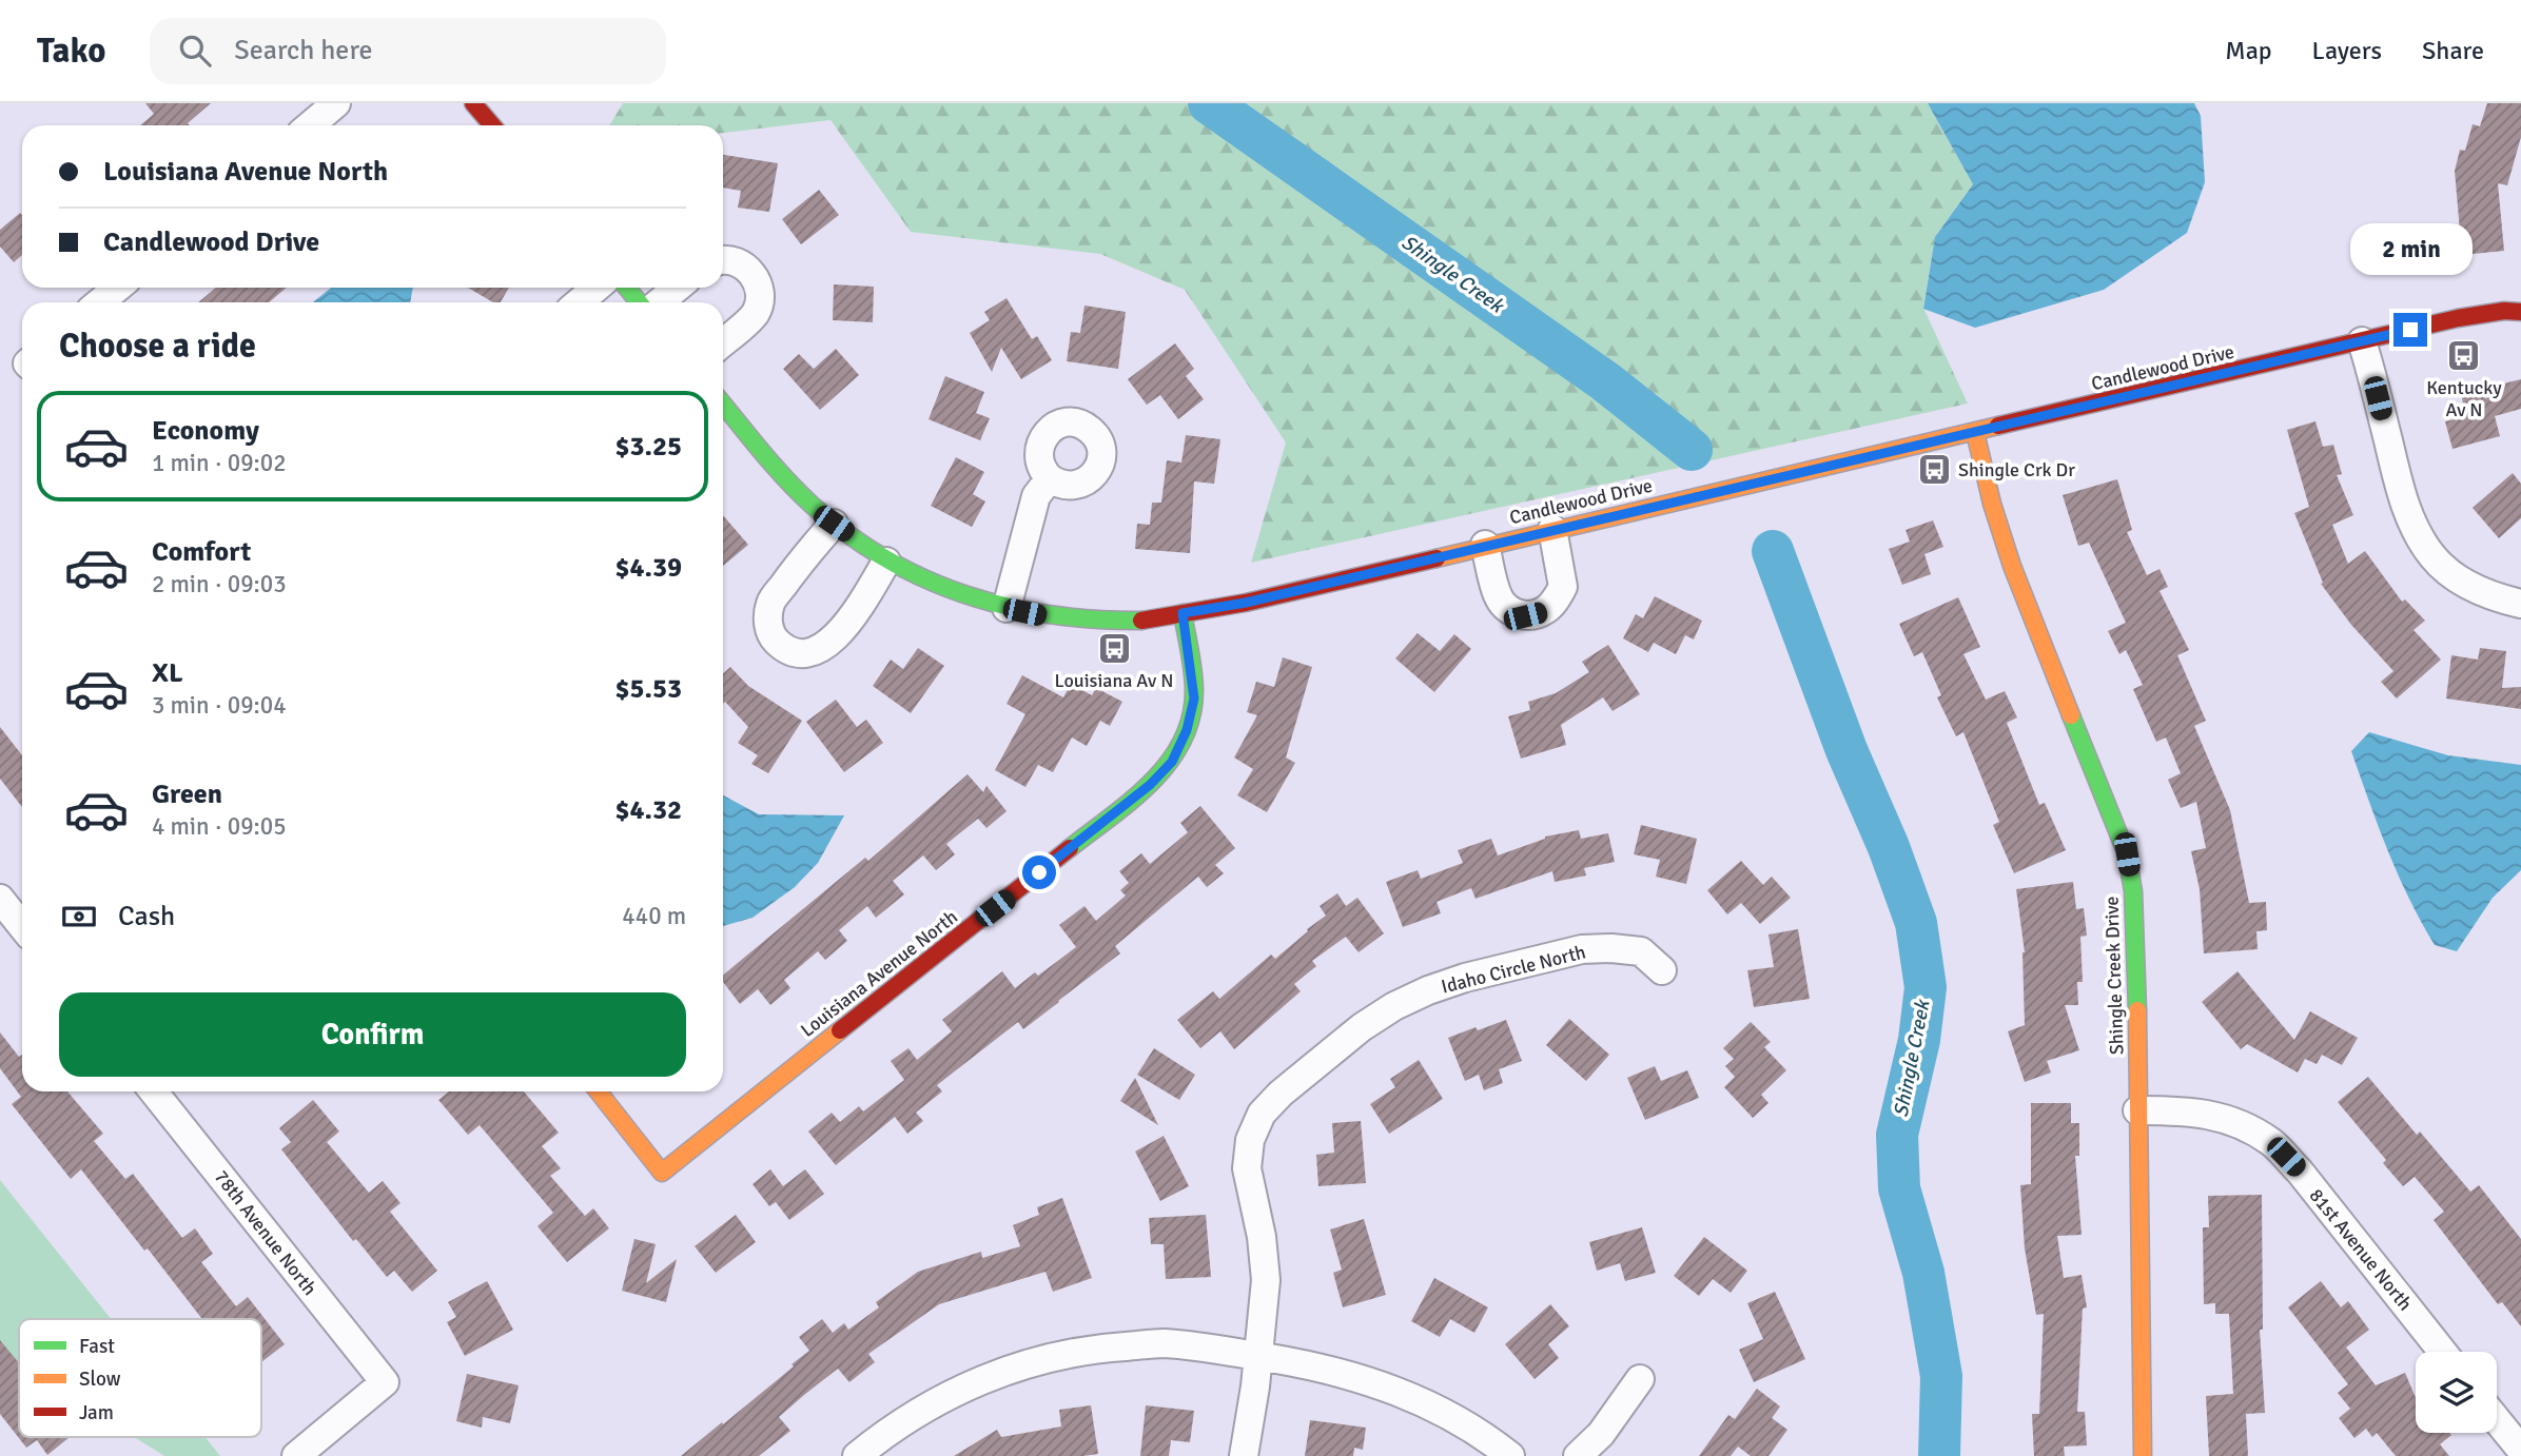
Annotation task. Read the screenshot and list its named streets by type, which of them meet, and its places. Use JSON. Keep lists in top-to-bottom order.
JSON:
{
  "streets": {
    "street": [
      "Candlewood Drive",
      "Idaho Circle North",
      "Louisiana Avenue North",
      "Shingle Creek Drive",
      "78th Avenue North",
      "81st Avenue North"
    ]
  },
  "crossings": [
    ["Candlewood Drive", "Louisiana Avenue North"],
    ["Candlewood Drive", "Shingle Creek Drive"],
    ["Shingle Creek Drive", "81st Avenue North"]
  ],
  "water": ["Shingle Creek"],
  "places": {
    "bus stop": ["Kentucky Av N", "Shingle Crk Dr", "Louisiana Av N"]
  },
  "legend": ["Fast", "Slow", "Jam"],
  "page": {
    "header": "Tako",
    "search": "Search here",
    "nav": ["Map", "Layers", "Share"],
    "banner": ["Louisiana Avenue North", "Candlewood Drive"],
    "bubble": "2 min",
    "heading": "Choose a ride",
    "list": [
      {
        "name": "Economy",
        "note": "1 min · 09:02",
        "value": "$3.25"
      },
      {
        "name": "Comfort",
        "note": "2 min · 09:03",
        "value": "$4.39"
      },
      {
        "name": "XL",
        "note": "3 min · 09:04",
        "value": "$5.53"
      },
      {
        "name": "Green",
        "note": "4 min · 09:05",
        "value": "$4.32"
      }
    ],
    "pay": ["Cash", "440 m"],
    "buttons": "Confirm"
  }
}
